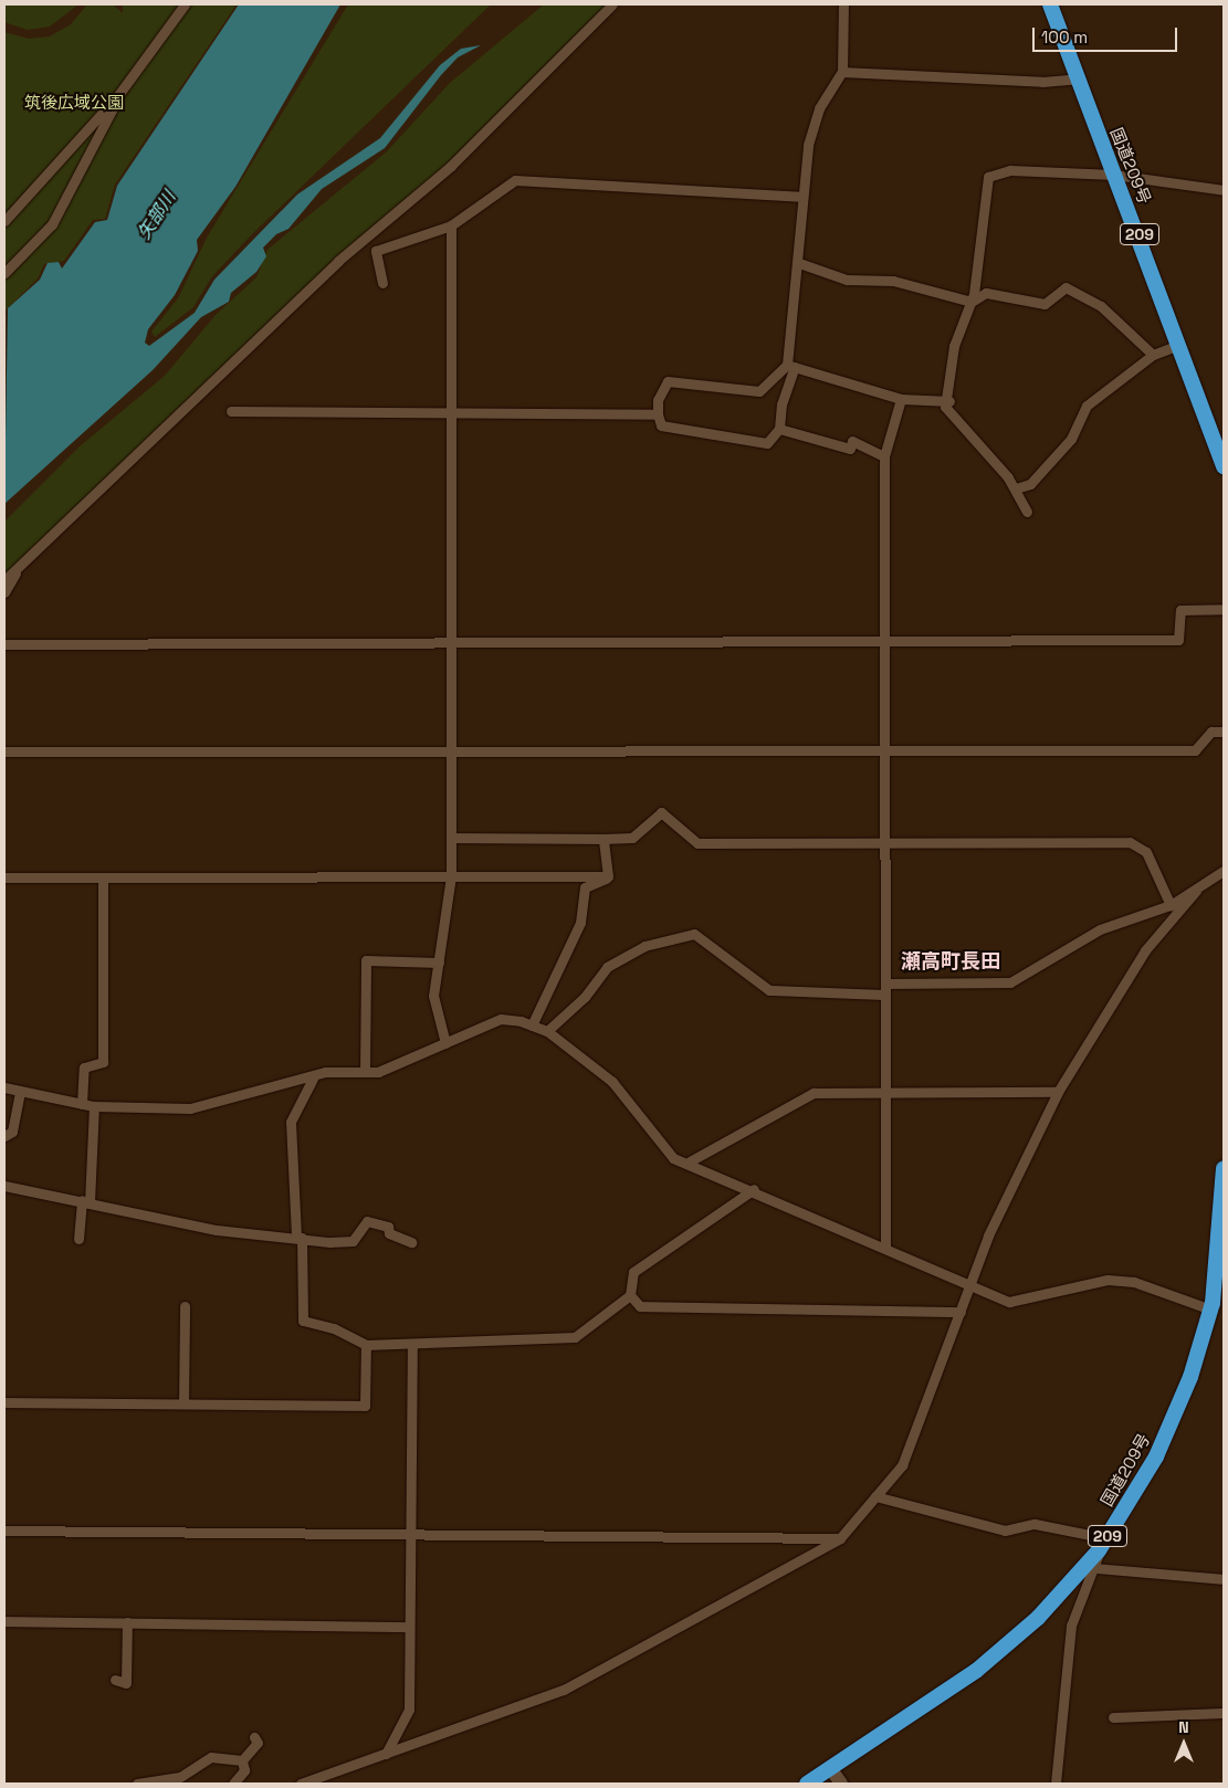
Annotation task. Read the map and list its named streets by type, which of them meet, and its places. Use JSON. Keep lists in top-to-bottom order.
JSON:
{
  "streets": {
    "highway": ["国道209号", "209"]
  },
  "districts": ["瀬高町長田"],
  "water": ["矢部川"],
  "parks": ["筑後広域公園"],
  "scale_bar": "100 m",
  "north": "top"
}
